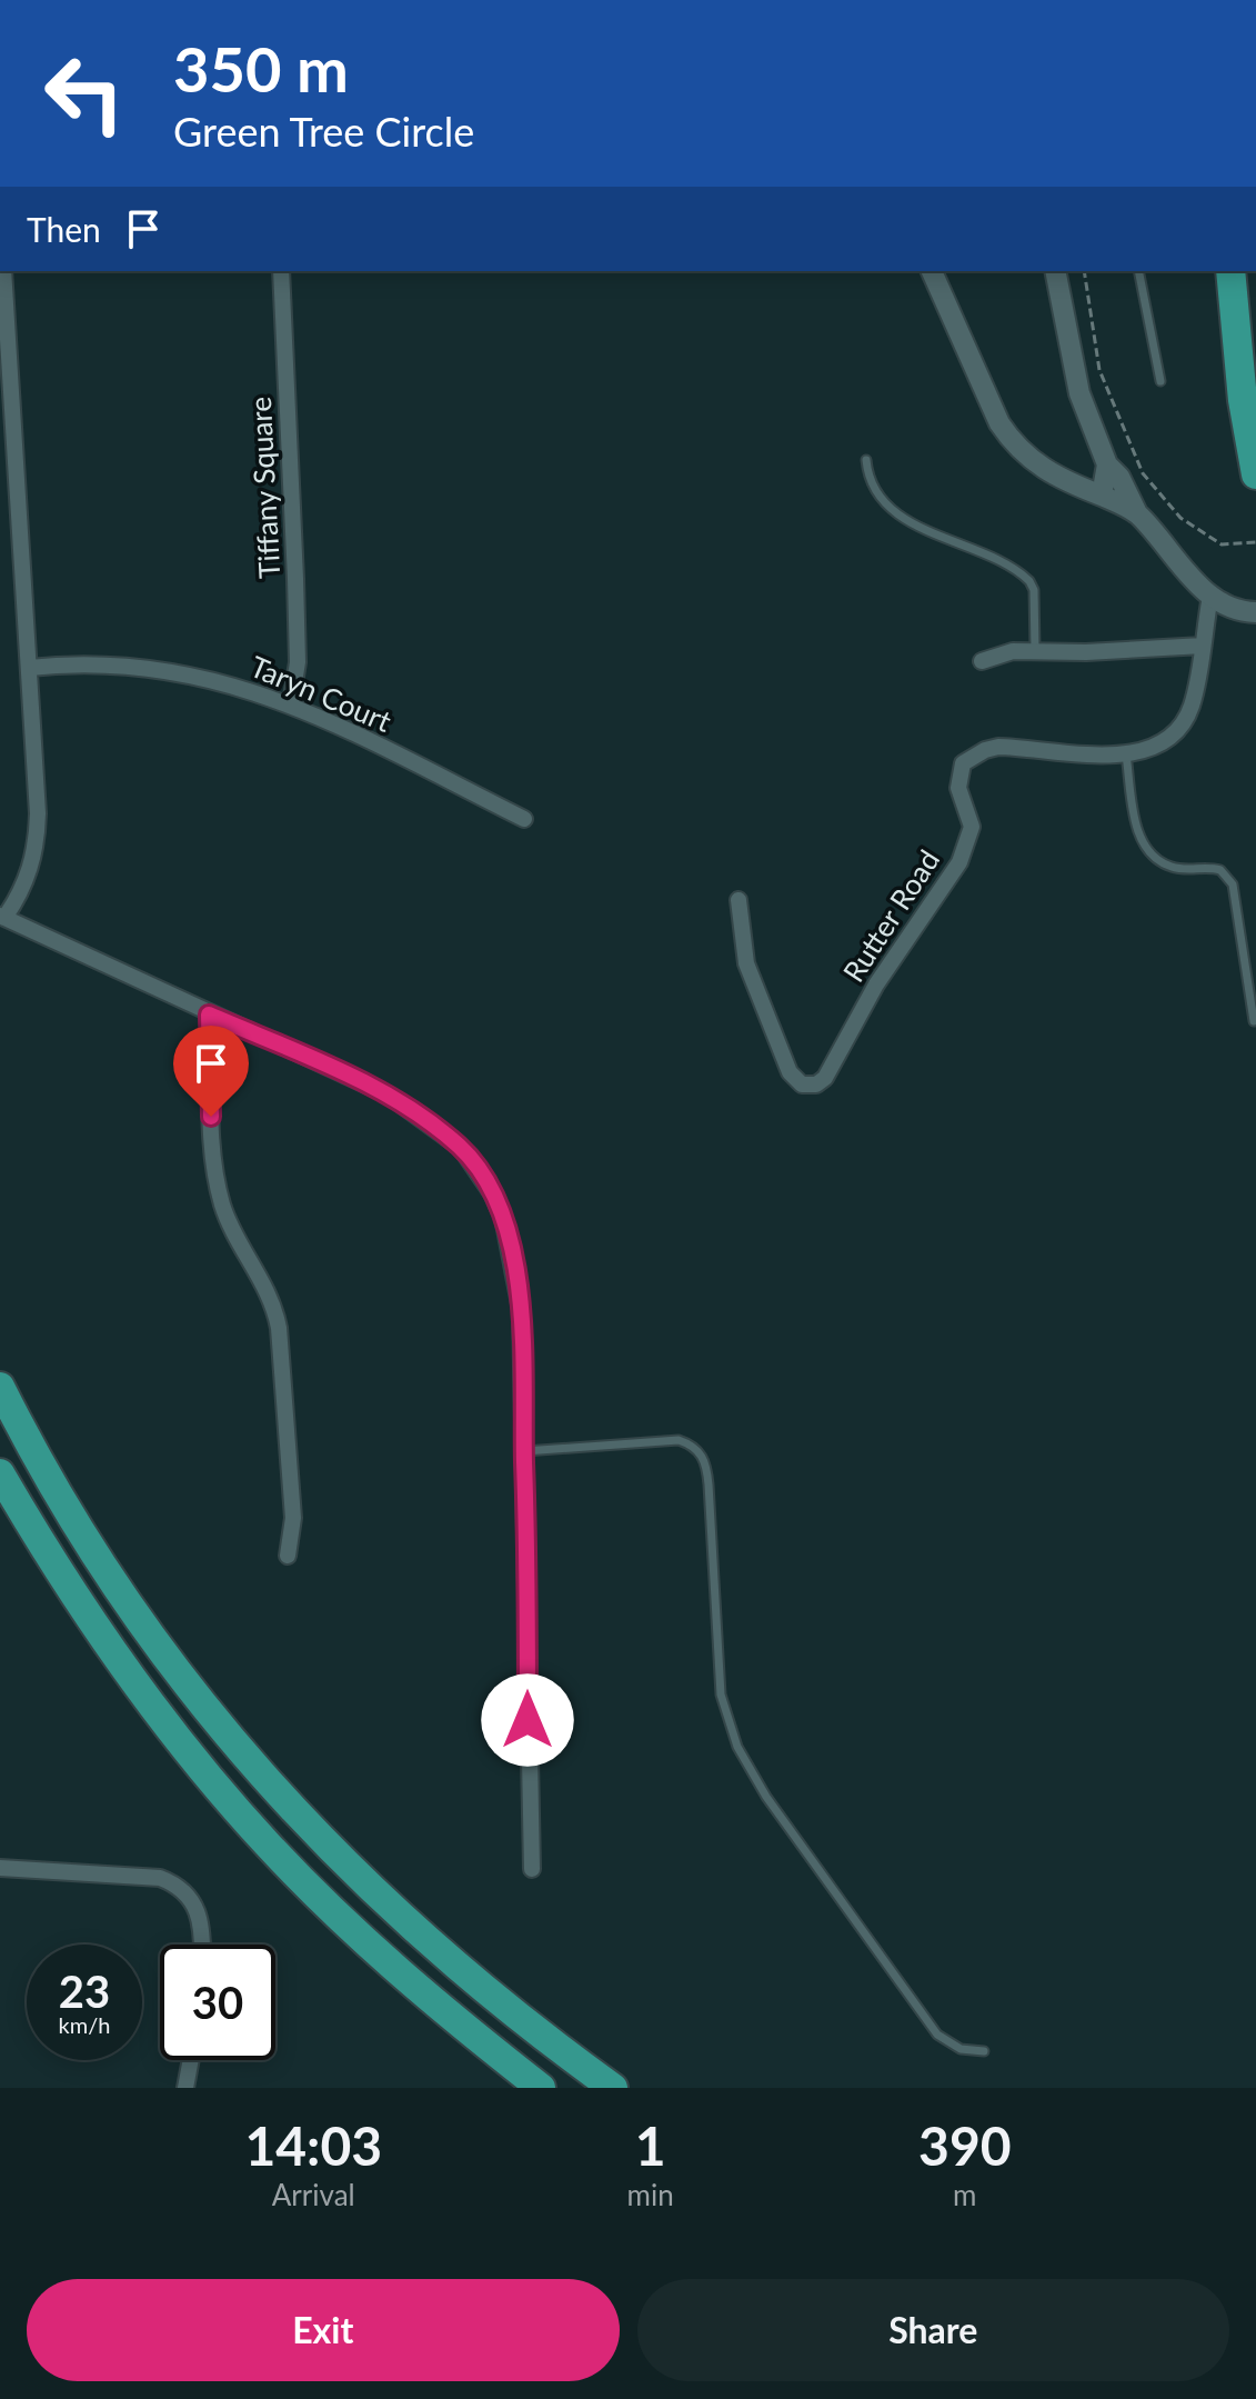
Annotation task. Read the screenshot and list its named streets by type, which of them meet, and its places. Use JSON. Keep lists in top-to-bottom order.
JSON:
{
  "streets": {
    "street": ["Tiffany Square", "Taryn Court", "Rutter Road"]
  },
  "crossings": [
    ["Tiffany Square", "Taryn Court"]
  ],
  "page": {
    "turn": ["350 m", "Green Tree Circle"],
    "then": "Then",
    "speed": "23 km/h",
    "limit": "30",
    "eta": [
      "14:03",
      "Arrival",
      "1",
      "min",
      "390",
      "m"
    ],
    "buttons": ["Exit", "Share"]
  }
}
